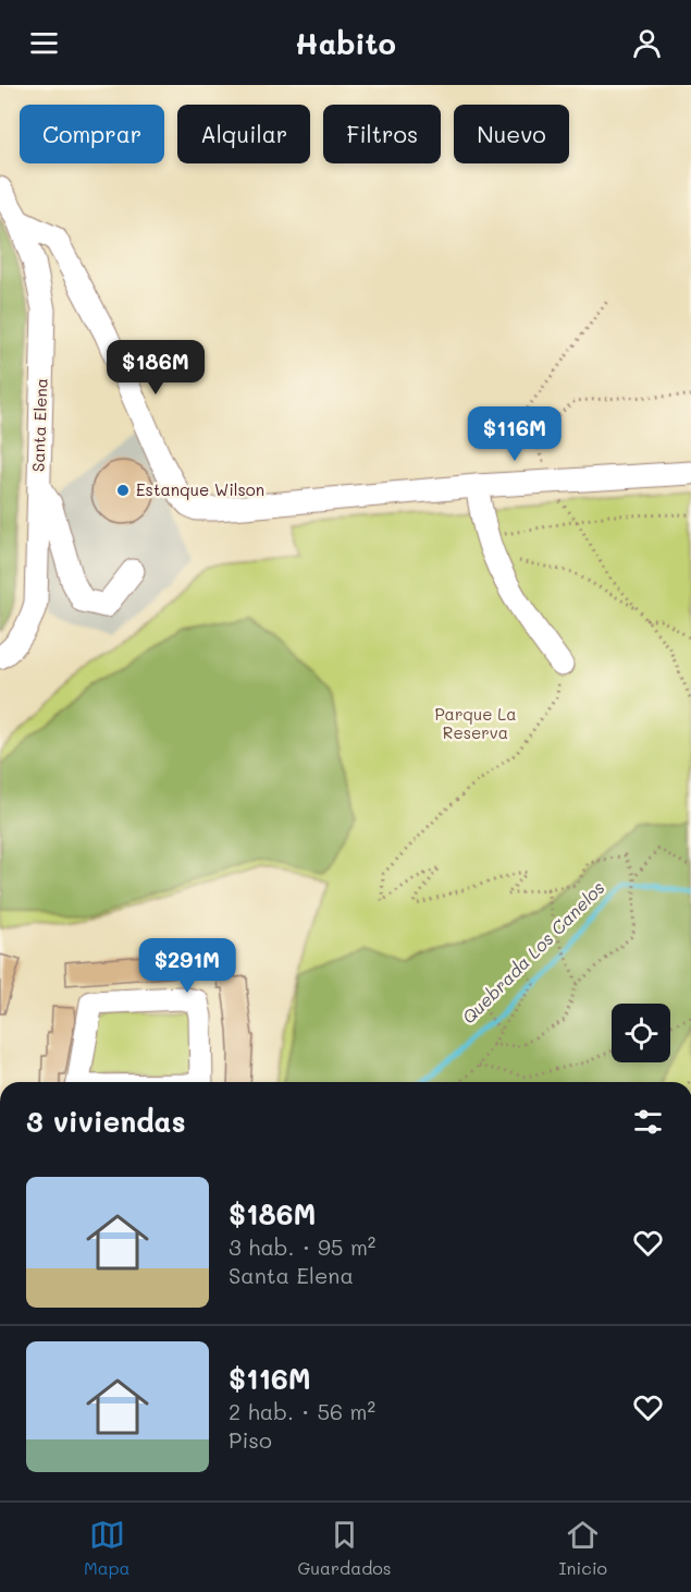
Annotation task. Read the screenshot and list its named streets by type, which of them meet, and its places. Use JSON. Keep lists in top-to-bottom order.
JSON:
{
  "streets": {
    "street": ["Santa Elena"]
  },
  "water": ["Quebrada Los Canelos"],
  "parks": ["Parque La Reserva"],
  "places": ["Estanque Wilson"],
  "page": {
    "header": "Habito",
    "chip": [
      "Comprar",
      "Alquilar",
      "Filtros",
      "Nuevo"
    ],
    "price": ["$186M", "$116M", "$291M"],
    "heading": "3 viviendas",
    "list": [
      {
        "name": "$186M",
        "note": "3 hab. · 95 m² · Santa Elena"
      },
      {
        "name": "$116M",
        "note": "2 hab. · 56 m² · Piso"
      }
    ],
    "tabs": ["Mapa", "Guardados", "Inicio"]
  }
}
